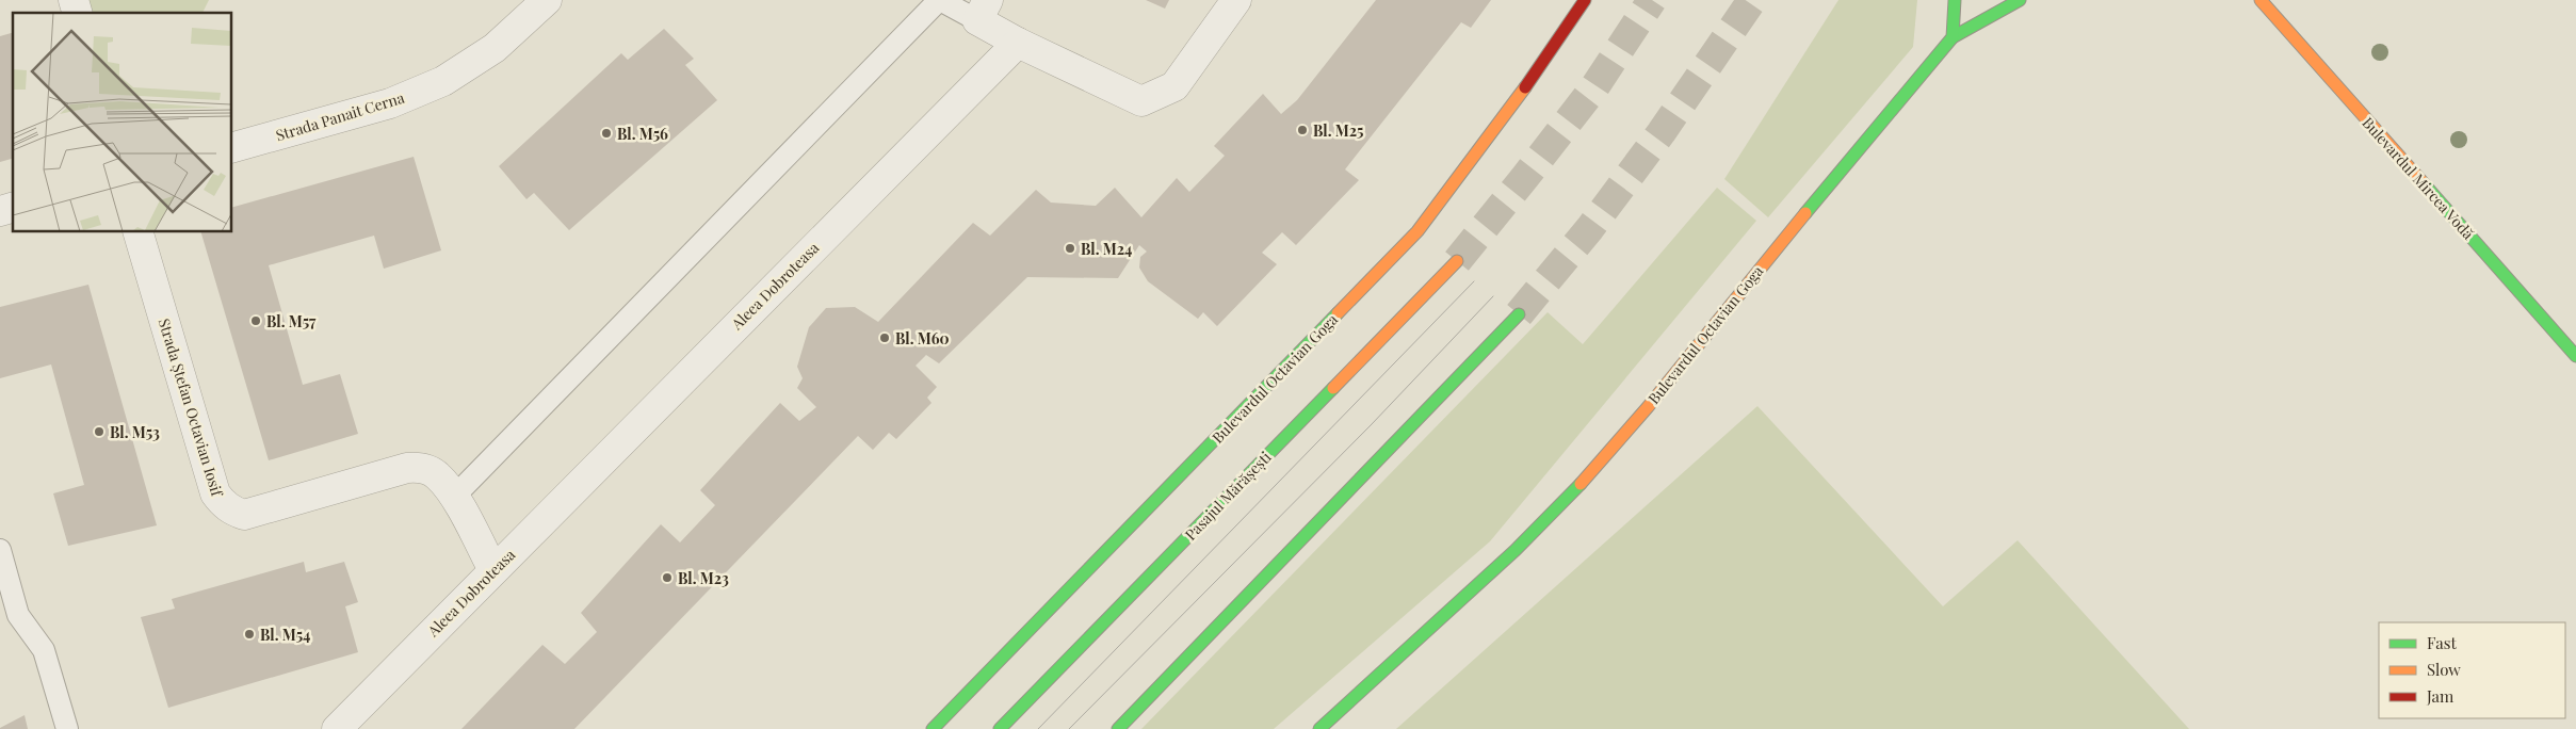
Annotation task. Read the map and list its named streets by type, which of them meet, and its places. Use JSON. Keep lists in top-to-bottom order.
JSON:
{
  "streets": {
    "street": [
      "Strada Panait Cerna",
      "Bulevardul Mircea Vodă",
      "Aleea Dobroteasa",
      "Bulevardul Octavian Goga",
      "Strada Ștefan Octavian Iosif",
      "Pasajul Mărășești"
    ]
  },
  "crossings": [
    ["Aleea Dobroteasa", "Strada Ștefan Octavian Iosif"]
  ],
  "places": [
    "Bl. M25",
    "Bl. M56",
    "Bl. M24",
    "Bl. M57",
    "Bl. M60",
    "Bl. M53",
    "Bl. M23",
    "Bl. M54"
  ],
  "legend": ["Fast", "Slow", "Jam"]
}
